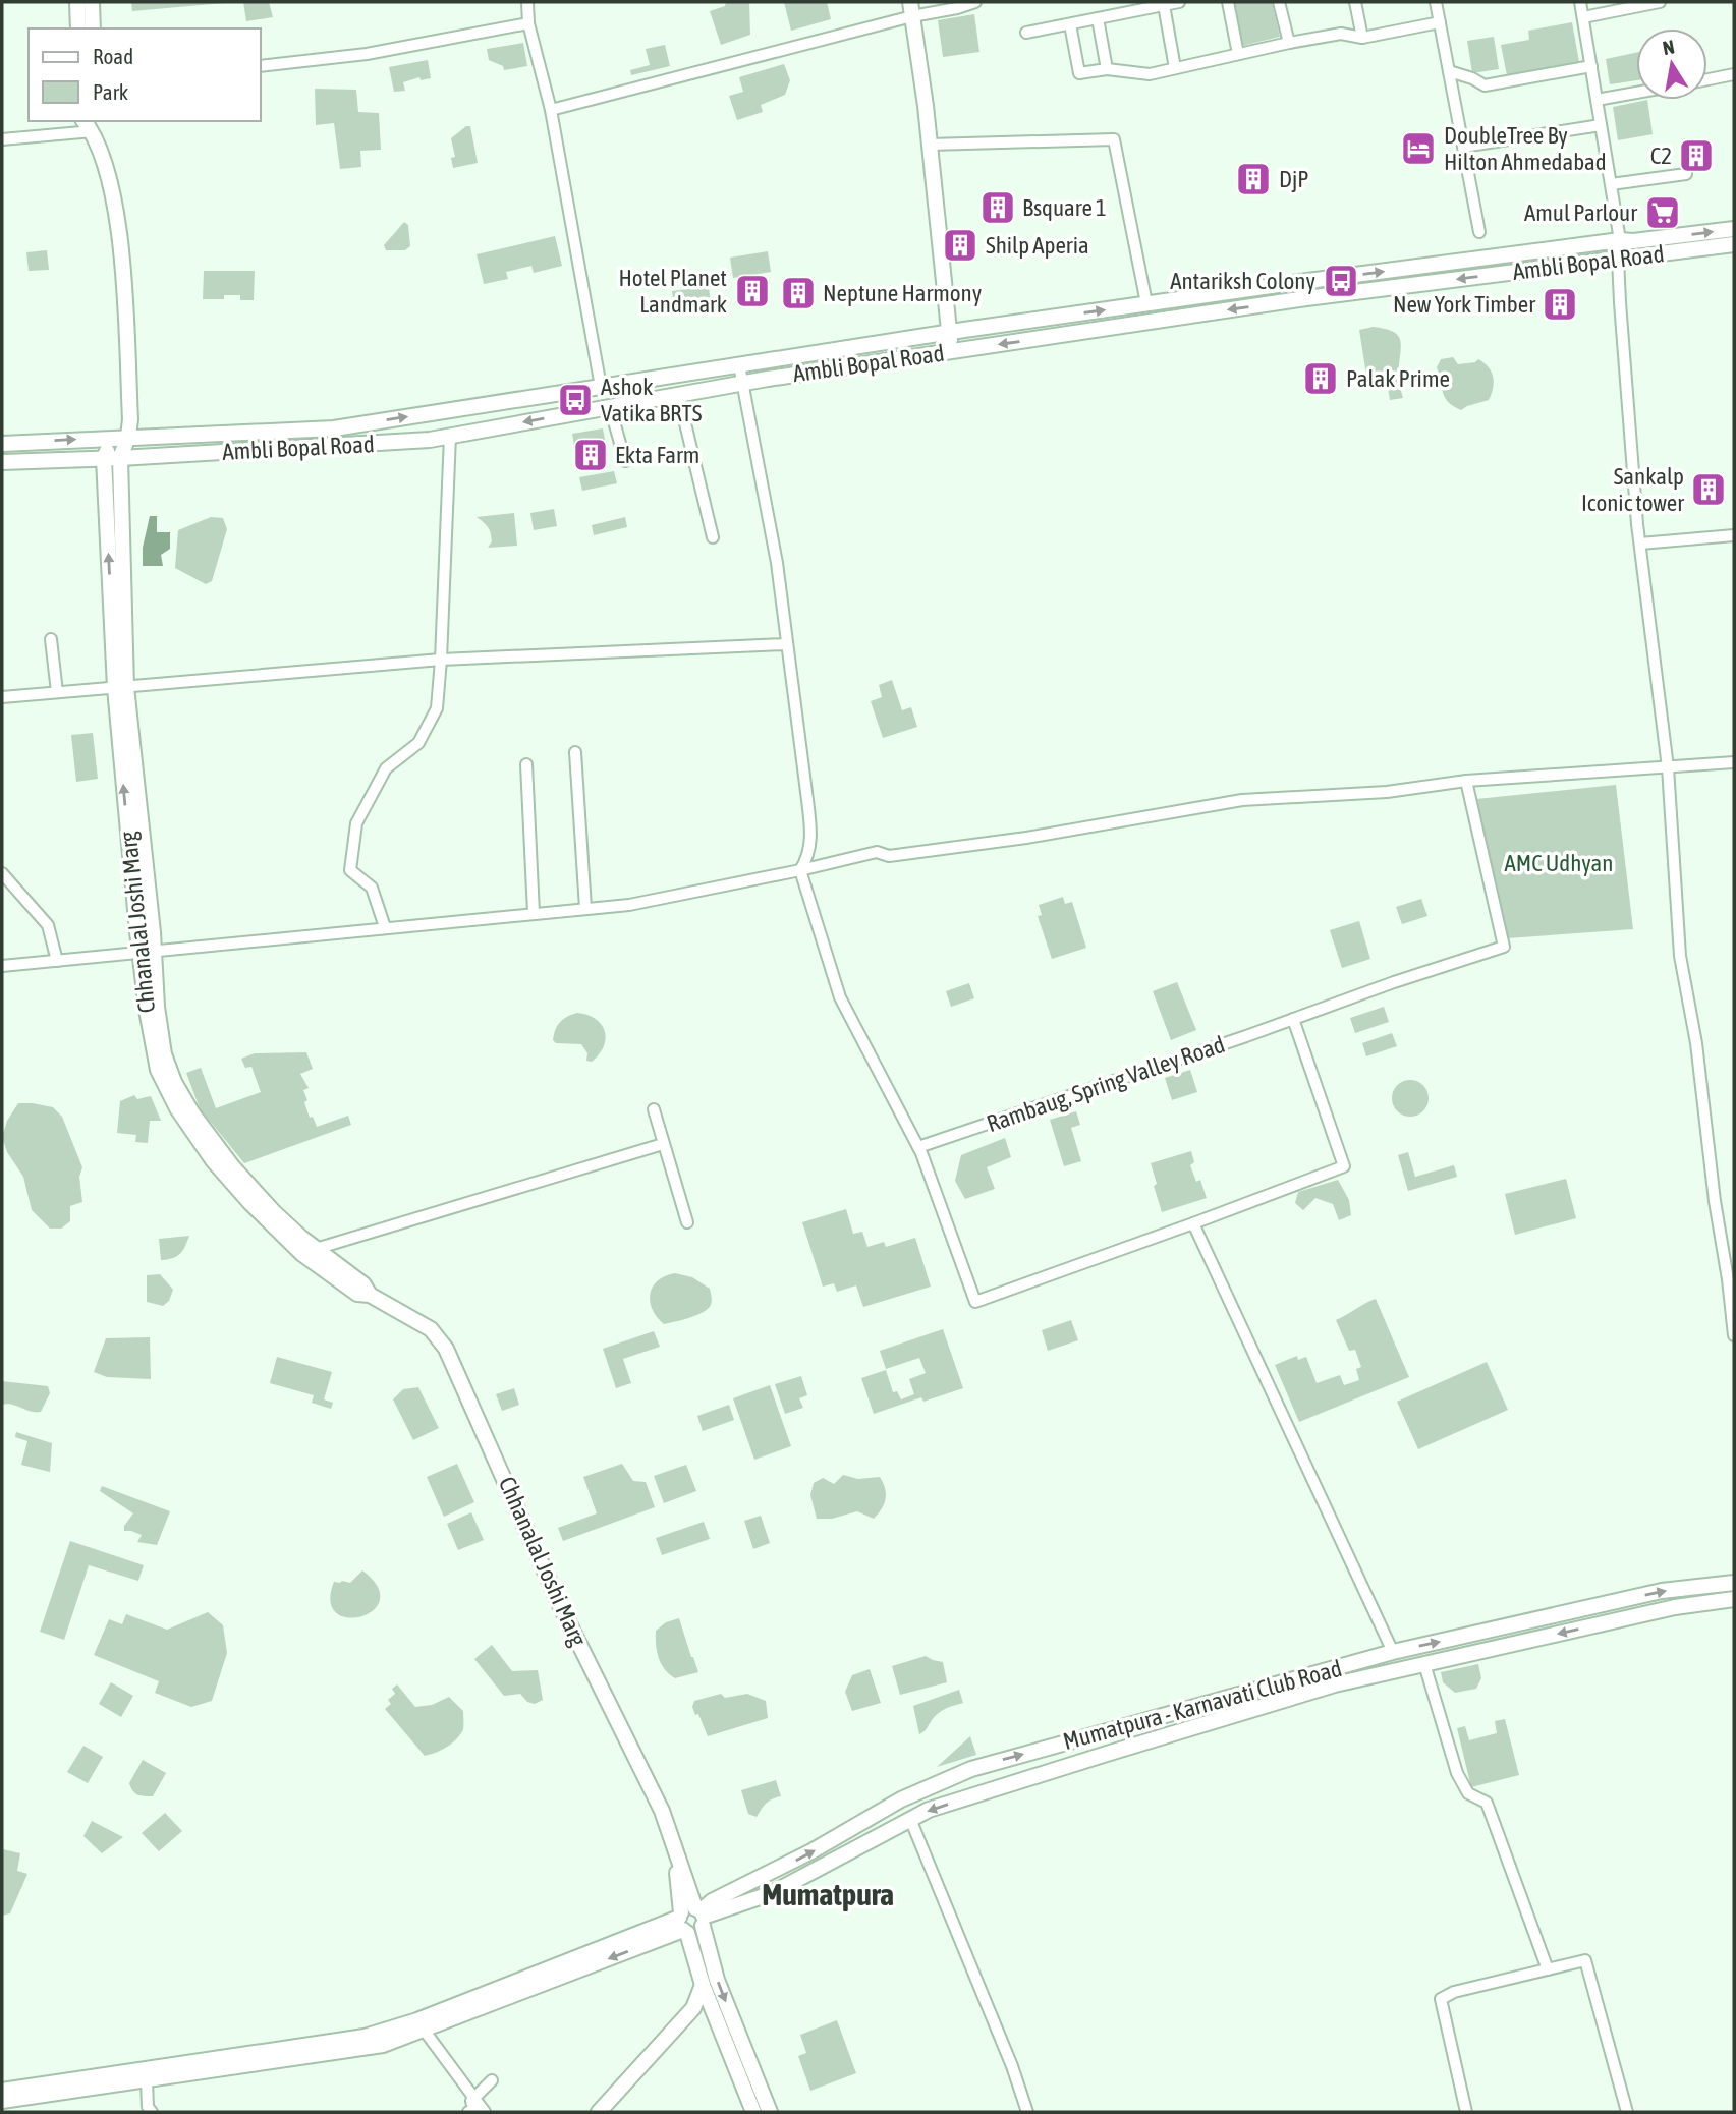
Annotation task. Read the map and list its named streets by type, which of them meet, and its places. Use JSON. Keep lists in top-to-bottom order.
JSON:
{
  "streets": {
    "street": [
      "Ambli Bopal Road",
      "Chhanalal Joshi Marg",
      "Rambaug, Spring Valley Road",
      "Mumatpura - Karnavati Club Road"
    ]
  },
  "crossings": [
    ["Ambli Bopal Road", "Chhanalal Joshi Marg"],
    ["Chhanalal Joshi Marg", "Mumatpura - Karnavati Club Road"]
  ],
  "districts": ["Mumatpura"],
  "parks": ["AMC Udhyan"],
  "places": {
    "hotel": ["DoubleTree By Hilton Ahmedabad"],
    "building": [
      "C2",
      "DjP",
      "Bsquare 1",
      "Shilp Aperia",
      "Hotel Planet Landmark",
      "Neptune Harmony",
      "New York Timber",
      "Palak Prime",
      "Ekta Farm",
      "Sankalp Iconic tower"
    ],
    "supermarket": ["Amul Parlour"],
    "bus stop": ["Antariksh Colony", "Ashok Vatika BRTS"]
  },
  "legend": ["Road", "Park"],
  "north": "top"
}
